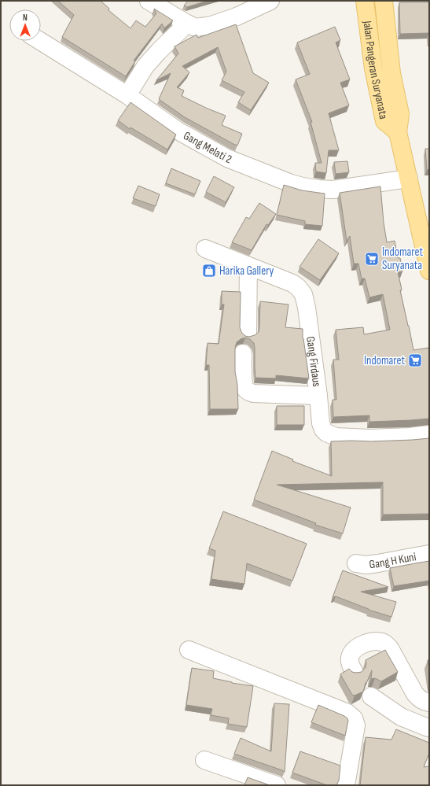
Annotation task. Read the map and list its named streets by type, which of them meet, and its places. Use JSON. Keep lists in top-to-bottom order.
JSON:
{
  "streets": {
    "main road": ["Jalan Pangeran Suryanata"],
    "street": ["Gang Melati 2", "Gang Firdaus", "Gang H Kuni"]
  },
  "crossings": [
    ["Jalan Pangeran Suryanata", "Gang Melati 2"]
  ],
  "places": {
    "supermarket": ["Indomaret Suryanata", "Indomaret"],
    "shop": ["Harika Gallery"]
  },
  "north": "top"
}
